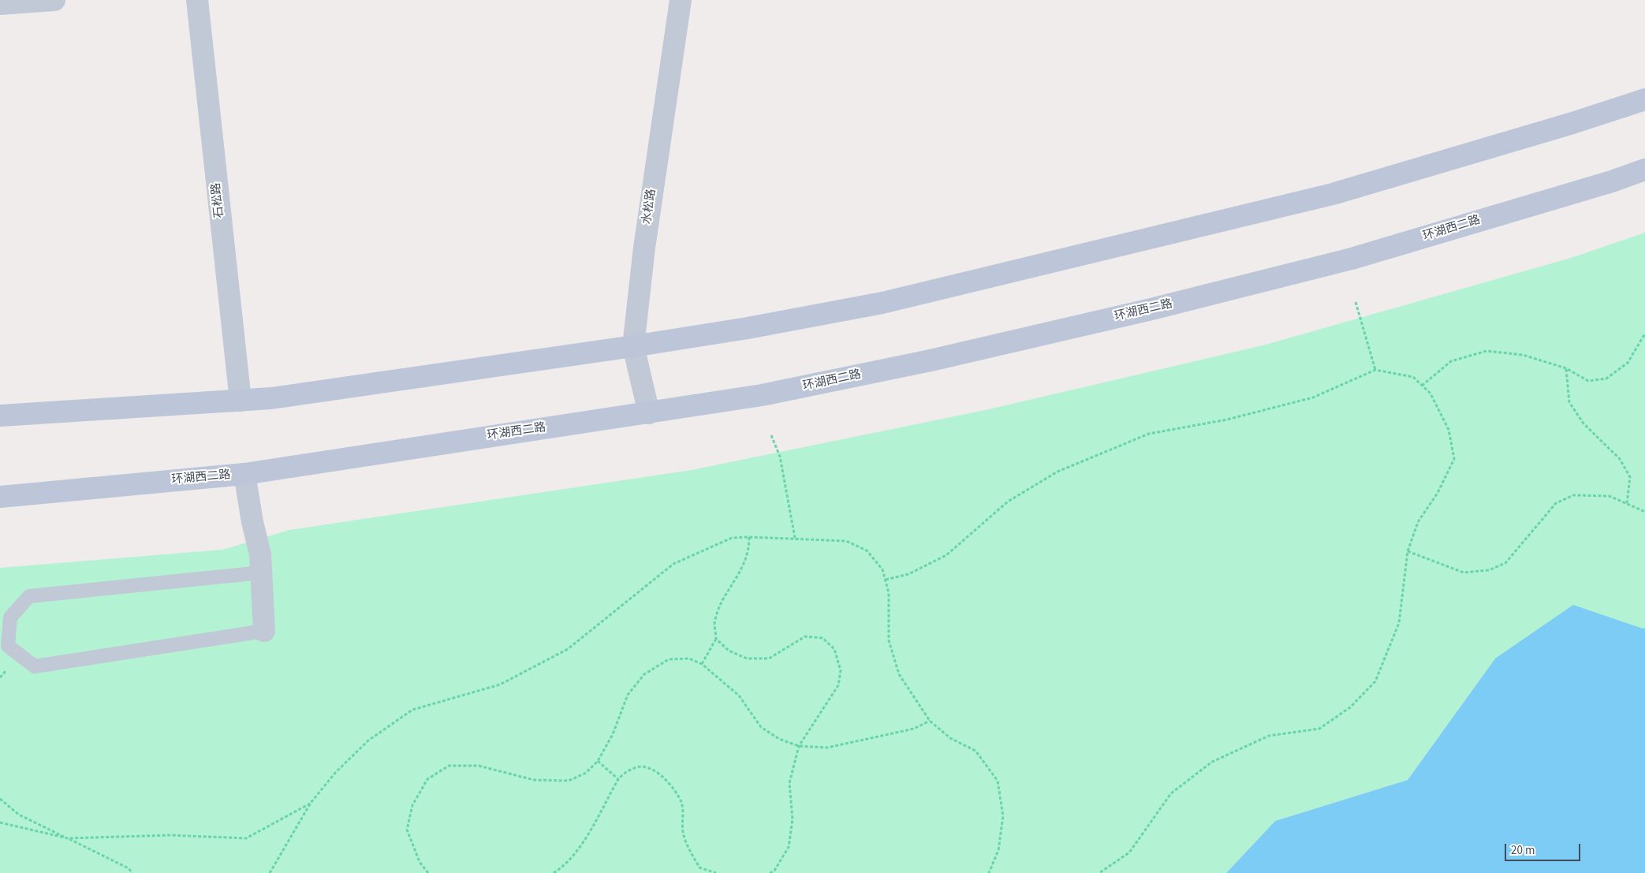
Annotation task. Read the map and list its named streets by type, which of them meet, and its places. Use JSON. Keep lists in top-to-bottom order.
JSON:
{
  "streets": {
    "main road": ["环湖西二路"],
    "street": ["石松路", "水松路"]
  },
  "crossings": [
    ["水松路", "环湖西二路"]
  ],
  "scale_bar": "20 m"
}
